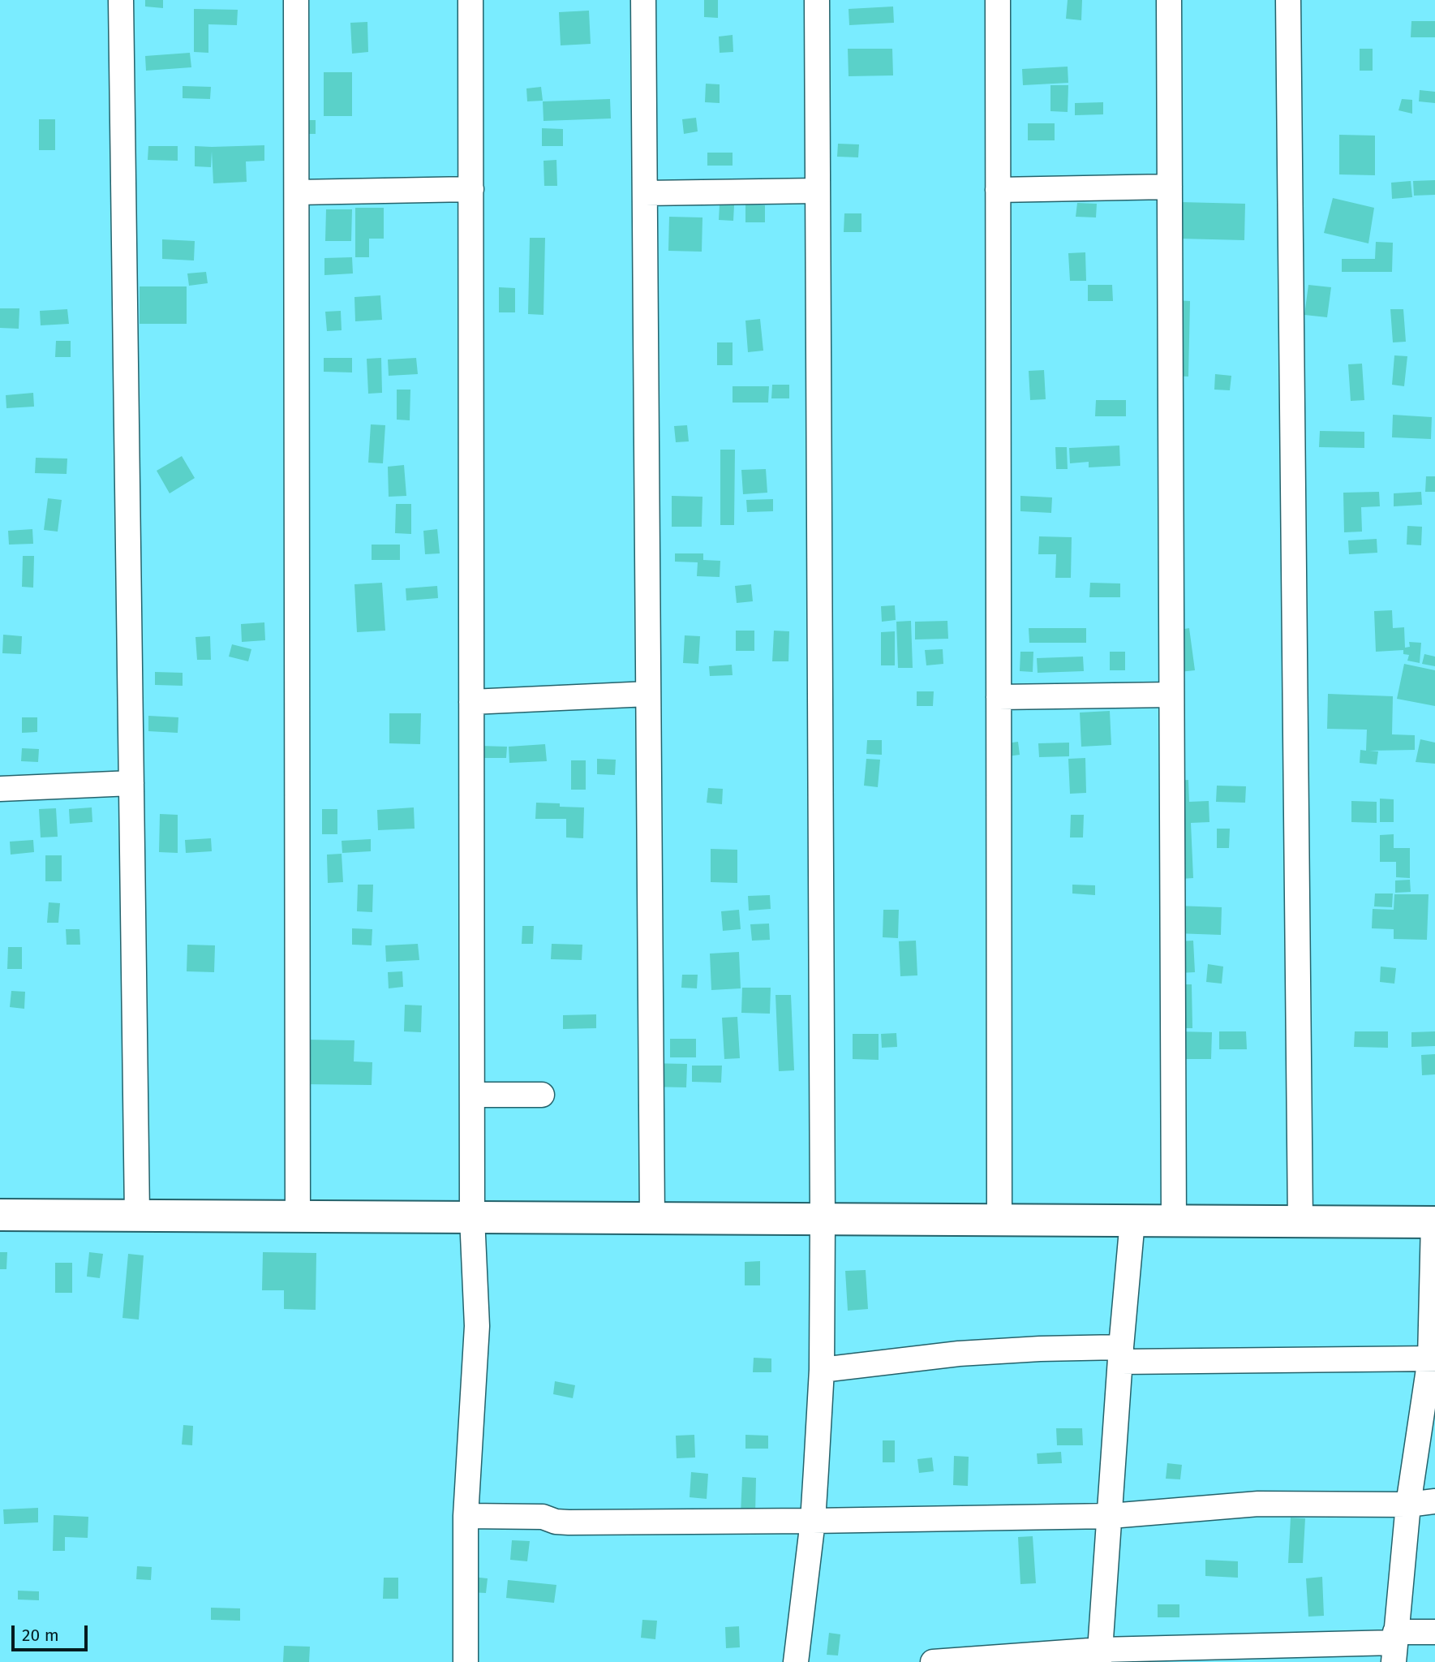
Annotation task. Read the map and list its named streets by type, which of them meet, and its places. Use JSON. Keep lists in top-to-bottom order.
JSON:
{
  "scale_bar": "20 m"
}
